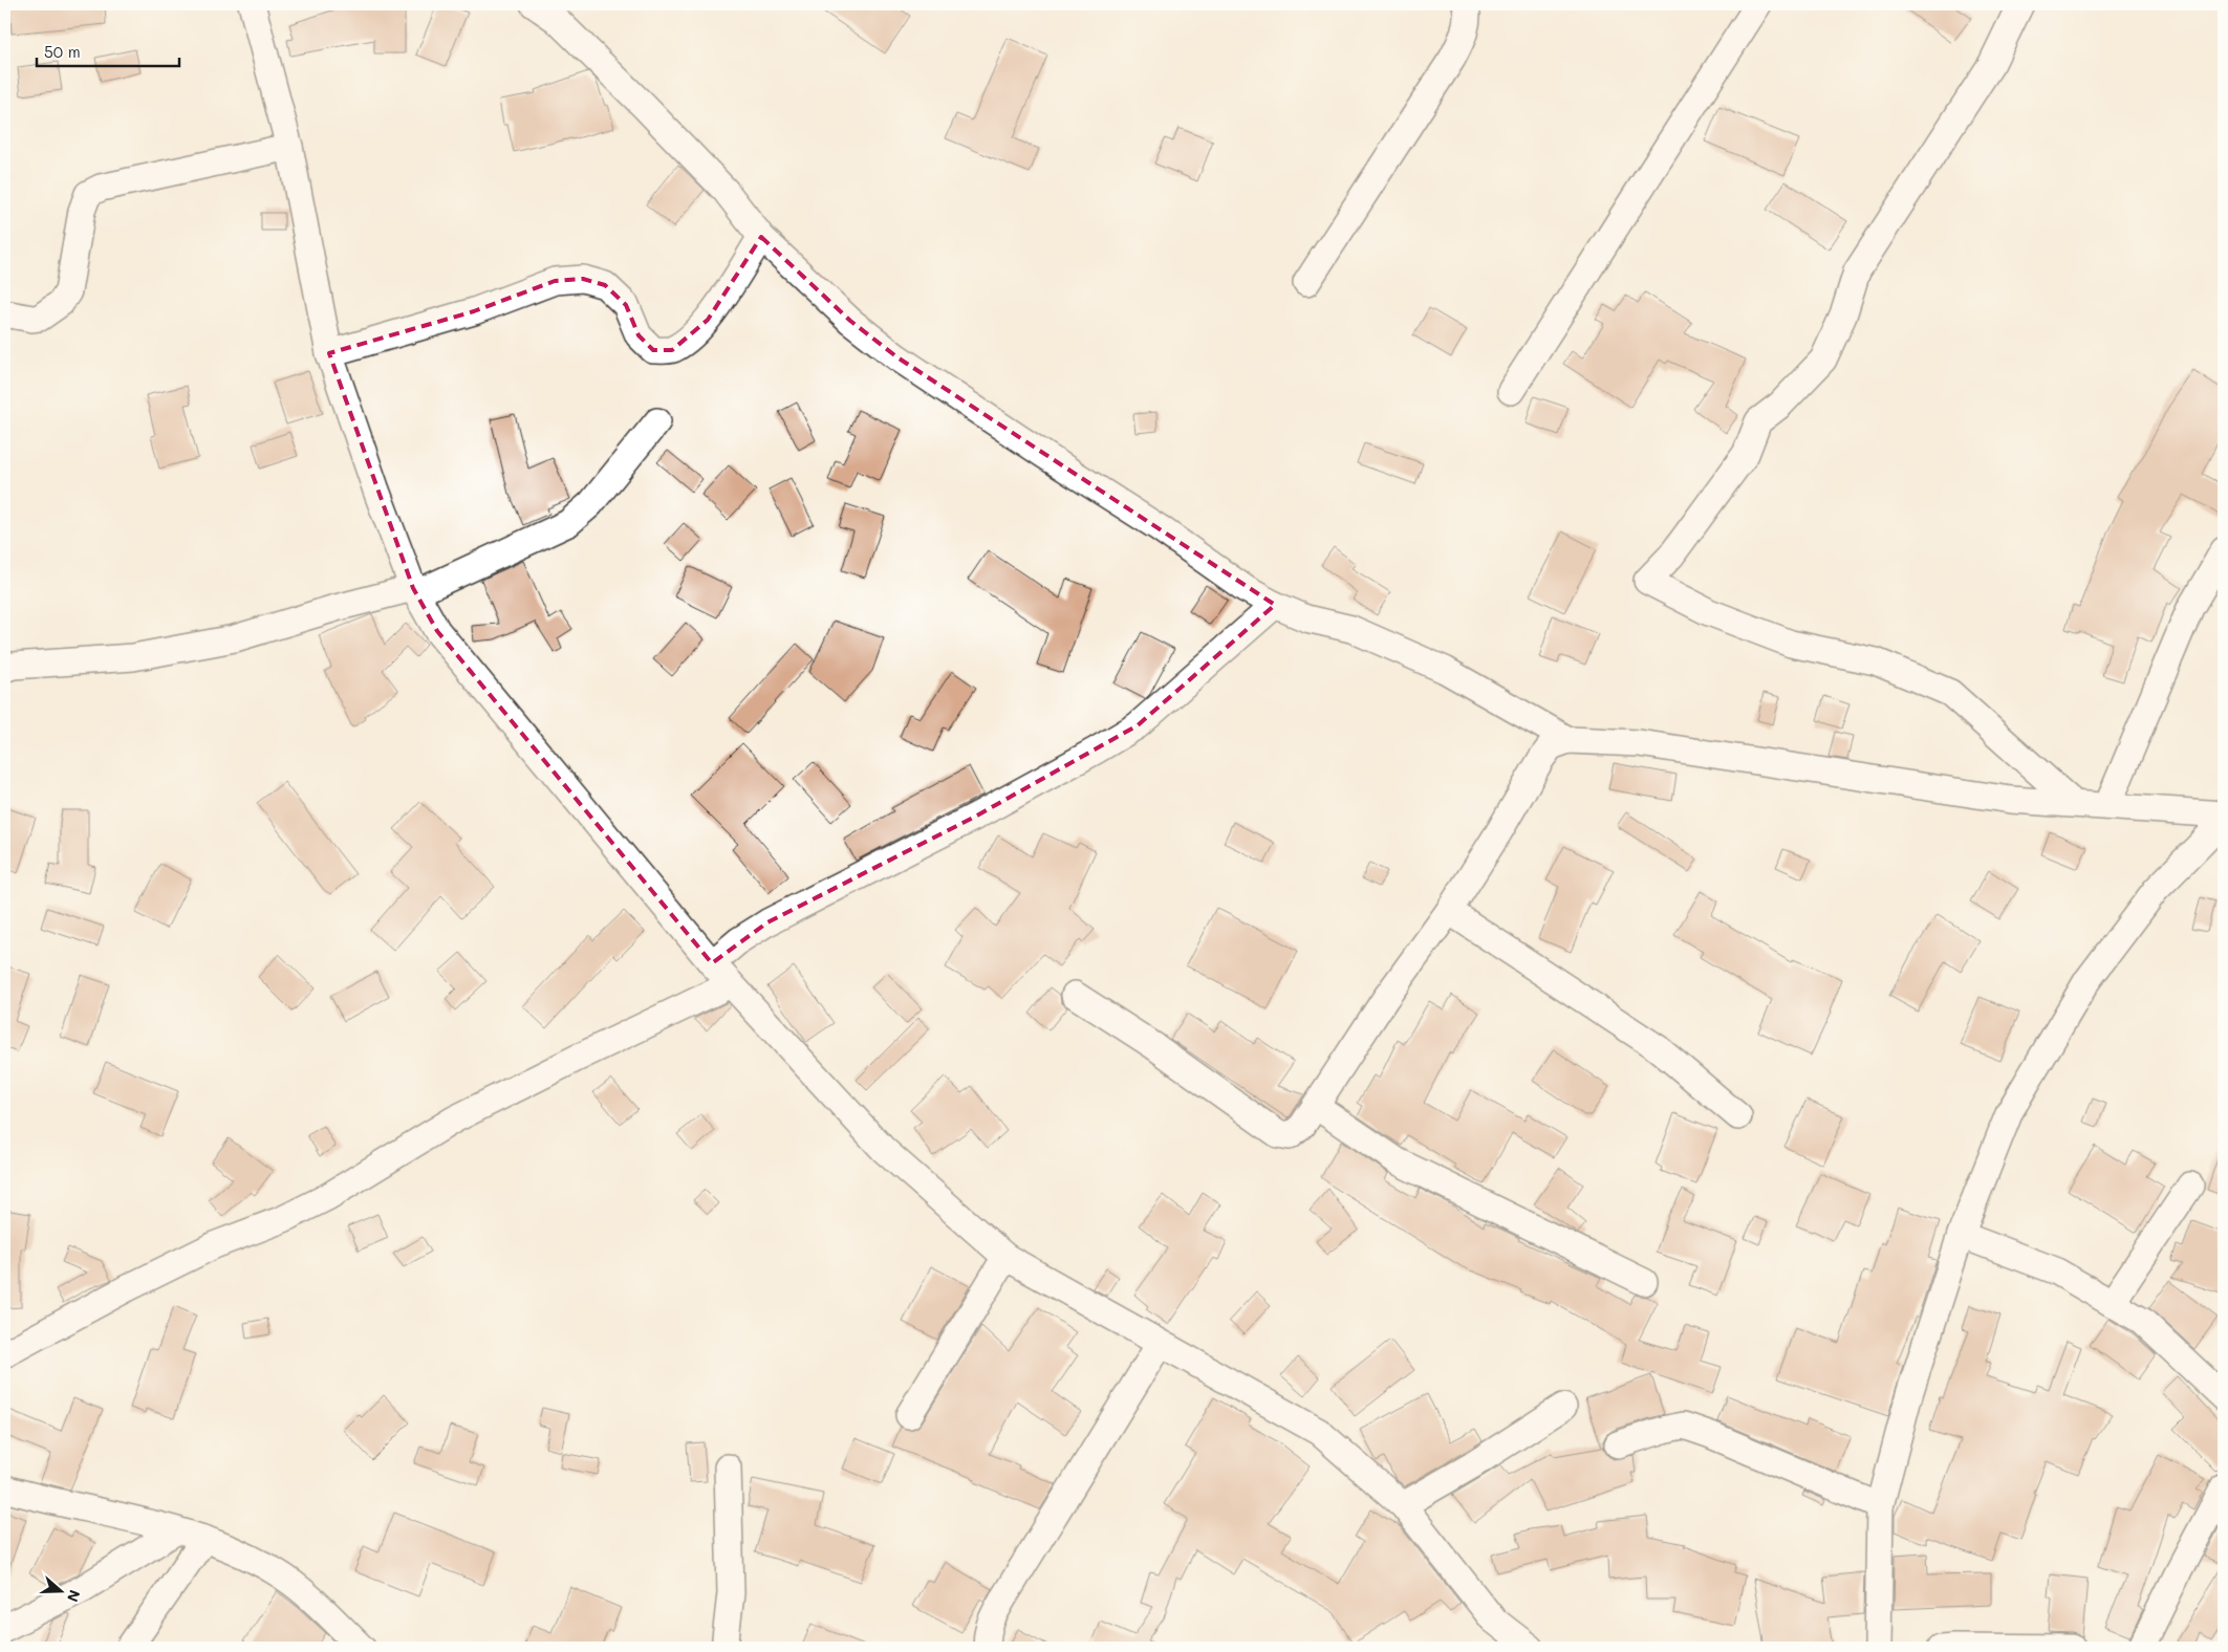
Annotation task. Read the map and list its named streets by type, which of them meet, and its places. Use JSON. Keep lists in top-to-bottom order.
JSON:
{
  "scale_bar": "50 m",
  "north": "right"
}
